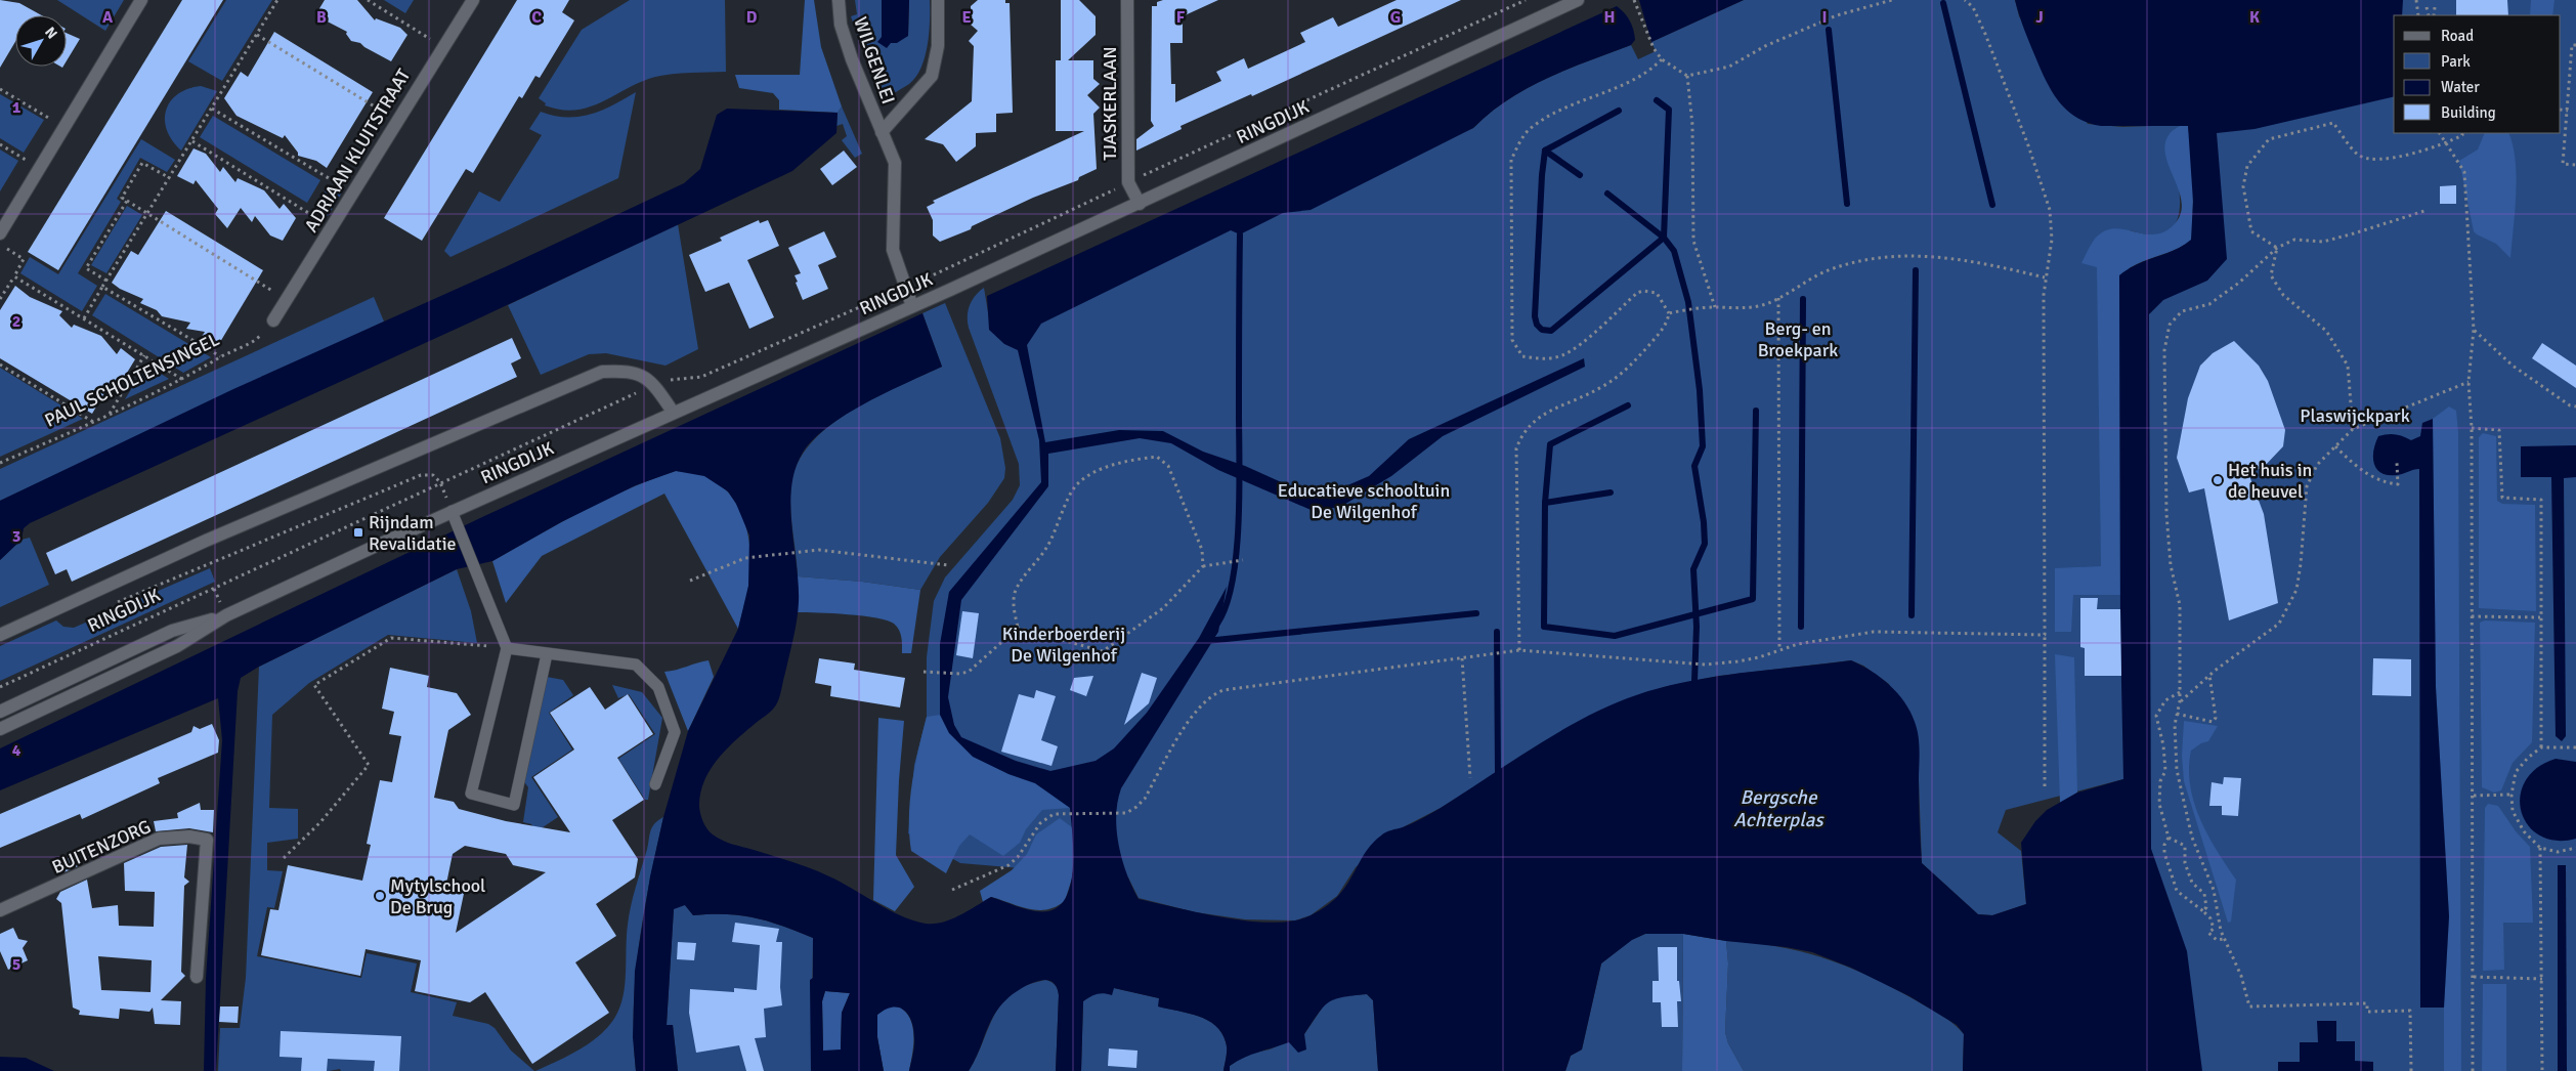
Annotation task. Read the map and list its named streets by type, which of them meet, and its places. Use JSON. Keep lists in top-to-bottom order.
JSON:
{
  "streets": {
    "street": [
      "WILGENLEI",
      "TJASKERLAAN",
      "RINGDIJK",
      "ADRIAAN KLUITSTRAAT",
      "BUITENZORG"
    ],
    "path": ["PAUL SCHOLTENSINGEL"]
  },
  "crossings": [
    ["WILGENLEI", "RINGDIJK"],
    ["TJASKERLAAN", "RINGDIJK"],
    ["ADRIAAN KLUITSTRAAT", "PAUL SCHOLTENSINGEL"]
  ],
  "water": ["Bergsche Achterplas"],
  "parks": [
    "Berg- en Broekpark",
    "Plaswijckpark",
    "Educatieve schooltuin De Wilgenhof",
    "Kinderboerderij De Wilgenhof"
  ],
  "places": {
    "other": ["Het huis in de heuvel", "Mytylschool De Brug"],
    "transit": ["Rijndam Revalidatie"]
  },
  "legend": [
    "Road",
    "Park",
    "Water",
    "Building"
  ],
  "north": "top right",
  "grid": {
    "columns": [
      "A",
      "B",
      "C",
      "D",
      "E",
      "F",
      "G",
      "H",
      "I",
      "J",
      "K"
    ],
    "rows": [
      "1",
      "2",
      "3",
      "4",
      "5"
    ]
  }
}
